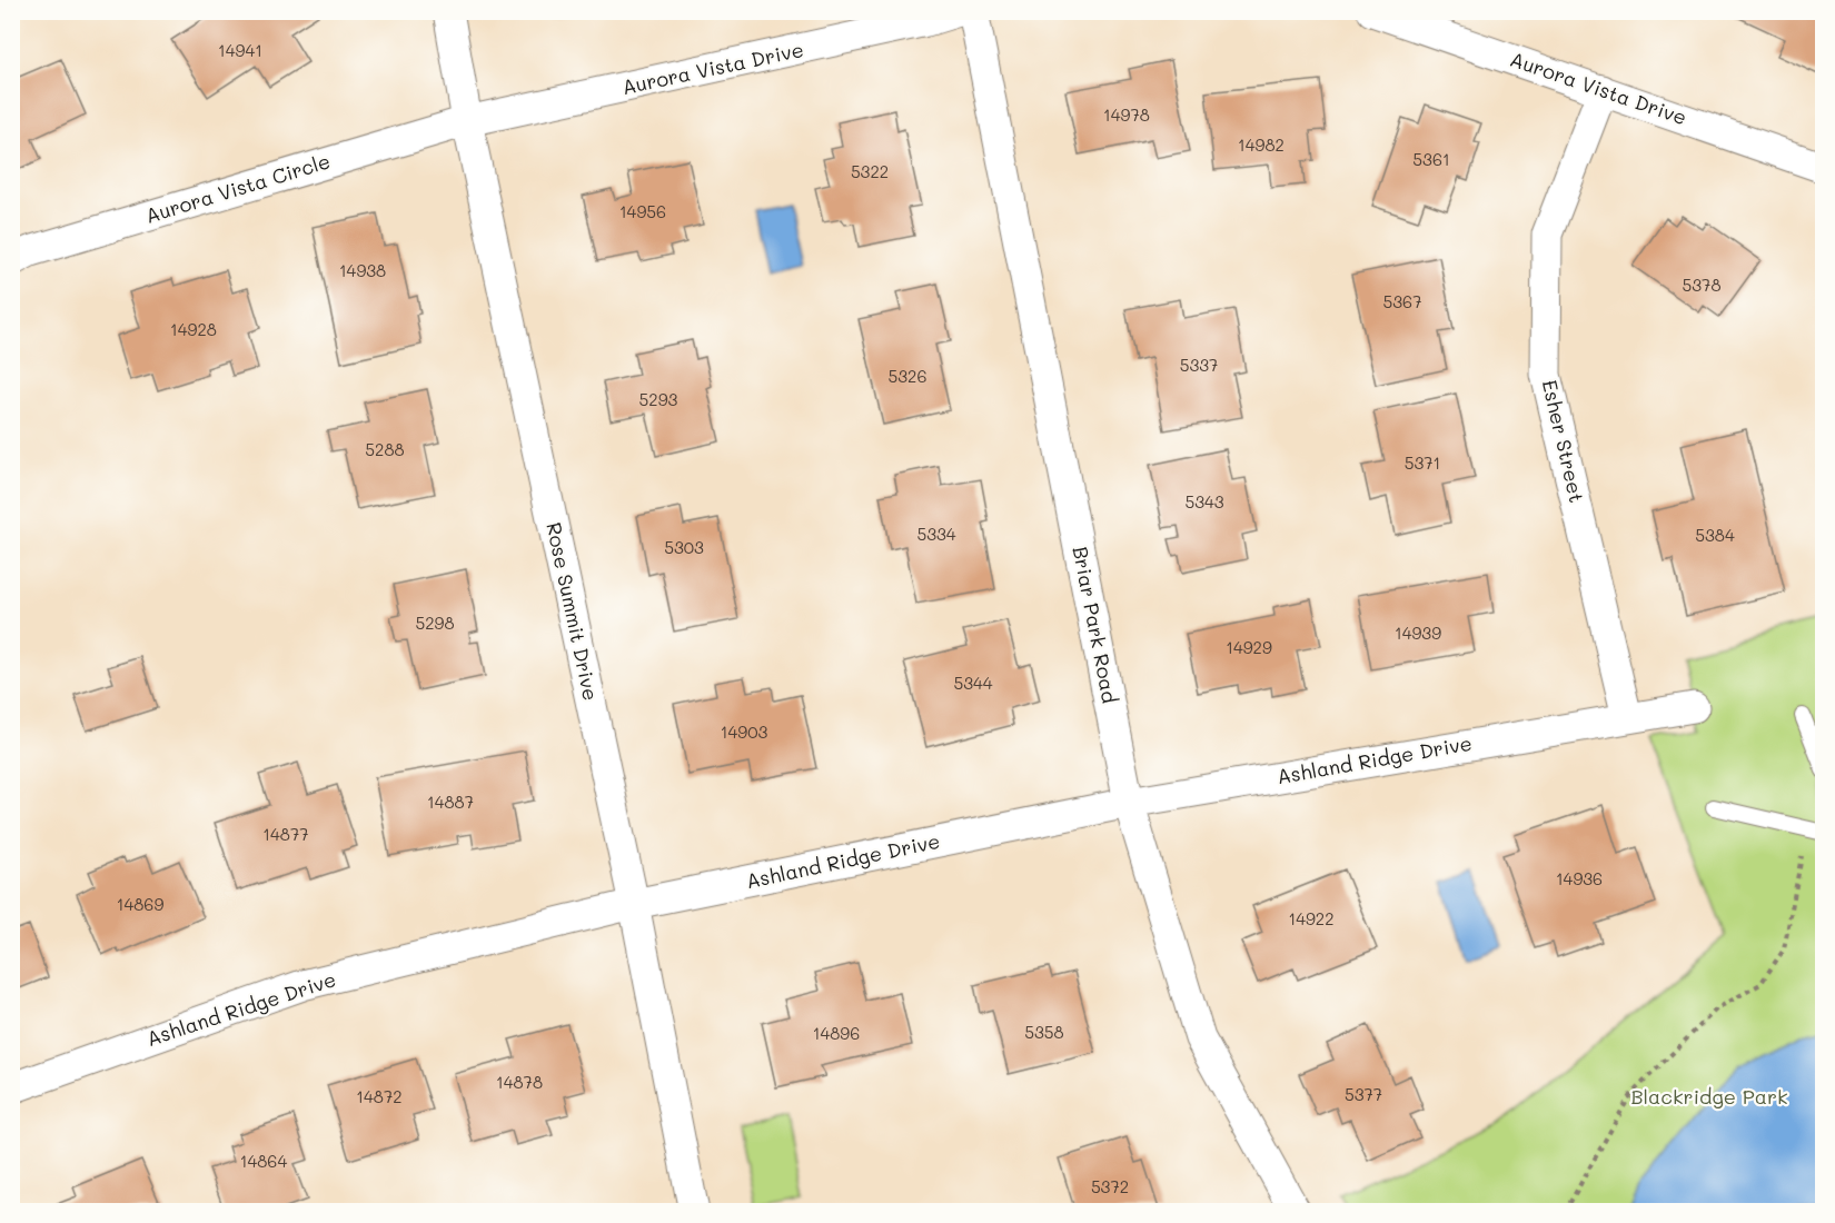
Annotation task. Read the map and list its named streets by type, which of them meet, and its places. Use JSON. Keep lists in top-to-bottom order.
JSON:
{
  "streets": {
    "street": [
      "Aurora Vista Drive",
      "Aurora Vista Circle",
      "Esher Street",
      "Rose Summit Drive",
      "Briar Park Road",
      "Ashland Ridge Drive"
    ]
  },
  "crossings": [
    ["Aurora Vista Drive", "Aurora Vista Circle"],
    ["Aurora Vista Drive", "Esher Street"],
    ["Aurora Vista Drive", "Rose Summit Drive"],
    ["Aurora Vista Circle", "Rose Summit Drive"],
    ["Esher Street", "Ashland Ridge Drive"],
    ["Rose Summit Drive", "Ashland Ridge Drive"],
    ["Briar Park Road", "Ashland Ridge Drive"]
  ],
  "parks": ["Blackridge Park"],
  "house_numbers": [
    "14941",
    "14978",
    "14982",
    "5361",
    "5322",
    "14956",
    "14938",
    "5378",
    "5367",
    "14928",
    "5337",
    "5326",
    "5293",
    "5288",
    "5371",
    "5343",
    "5334",
    "5384",
    "5303",
    "5298",
    "14939",
    "14929",
    "5344",
    "14903",
    "14887",
    "14877",
    "14936",
    "14869",
    "14922",
    "5358",
    "14896",
    "14878",
    "5377",
    "14872",
    "14864",
    "5372"
  ]
}
